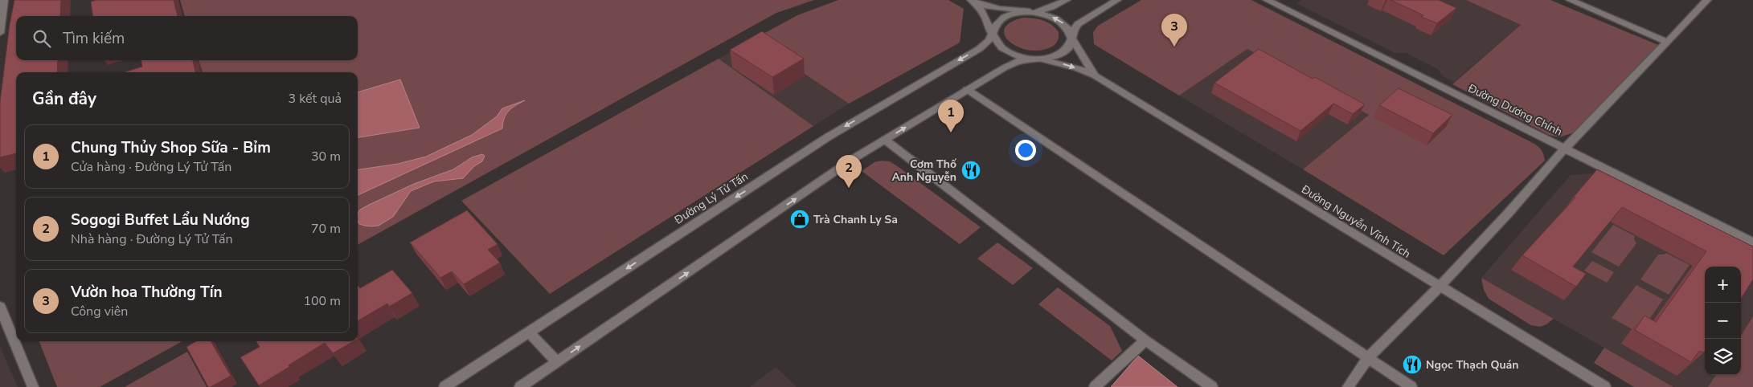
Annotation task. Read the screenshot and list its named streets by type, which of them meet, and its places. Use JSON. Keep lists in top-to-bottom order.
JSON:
{
  "streets": {
    "street": ["Đường Dương Chính", "Đường Lý Tử Tấn", "Đường Nguyễn Vĩnh Tích"]
  },
  "places": {
    "restaurant": ["Cơm Thố Anh Nguyễn", "Ngọc Thạch Quán"],
    "shop": ["Trà Chanh Ly Sa"]
  },
  "page": {
    "pins": ["3", "1", "2"],
    "search": "Tìm kiếm",
    "heading": ["Gần đây", "3 kết quả"],
    "list": [
      {
        "mark": "1",
        "name": "Chung Thủy Shop Sữa - Bỉm",
        "note": "Cửa hàng · Đường Lý Tử Tấn",
        "value": "30 m"
      },
      {
        "mark": "2",
        "name": "Sogogi Buffet Lẩu Nướng",
        "note": "Nhà hàng · Đường Lý Tử Tấn",
        "value": "70 m"
      },
      {
        "mark": "3",
        "name": "Vườn hoa Thường Tín",
        "note": "Công viên",
        "value": "100 m"
      }
    ],
    "map_buttons": ["+", "−"]
  }
}
